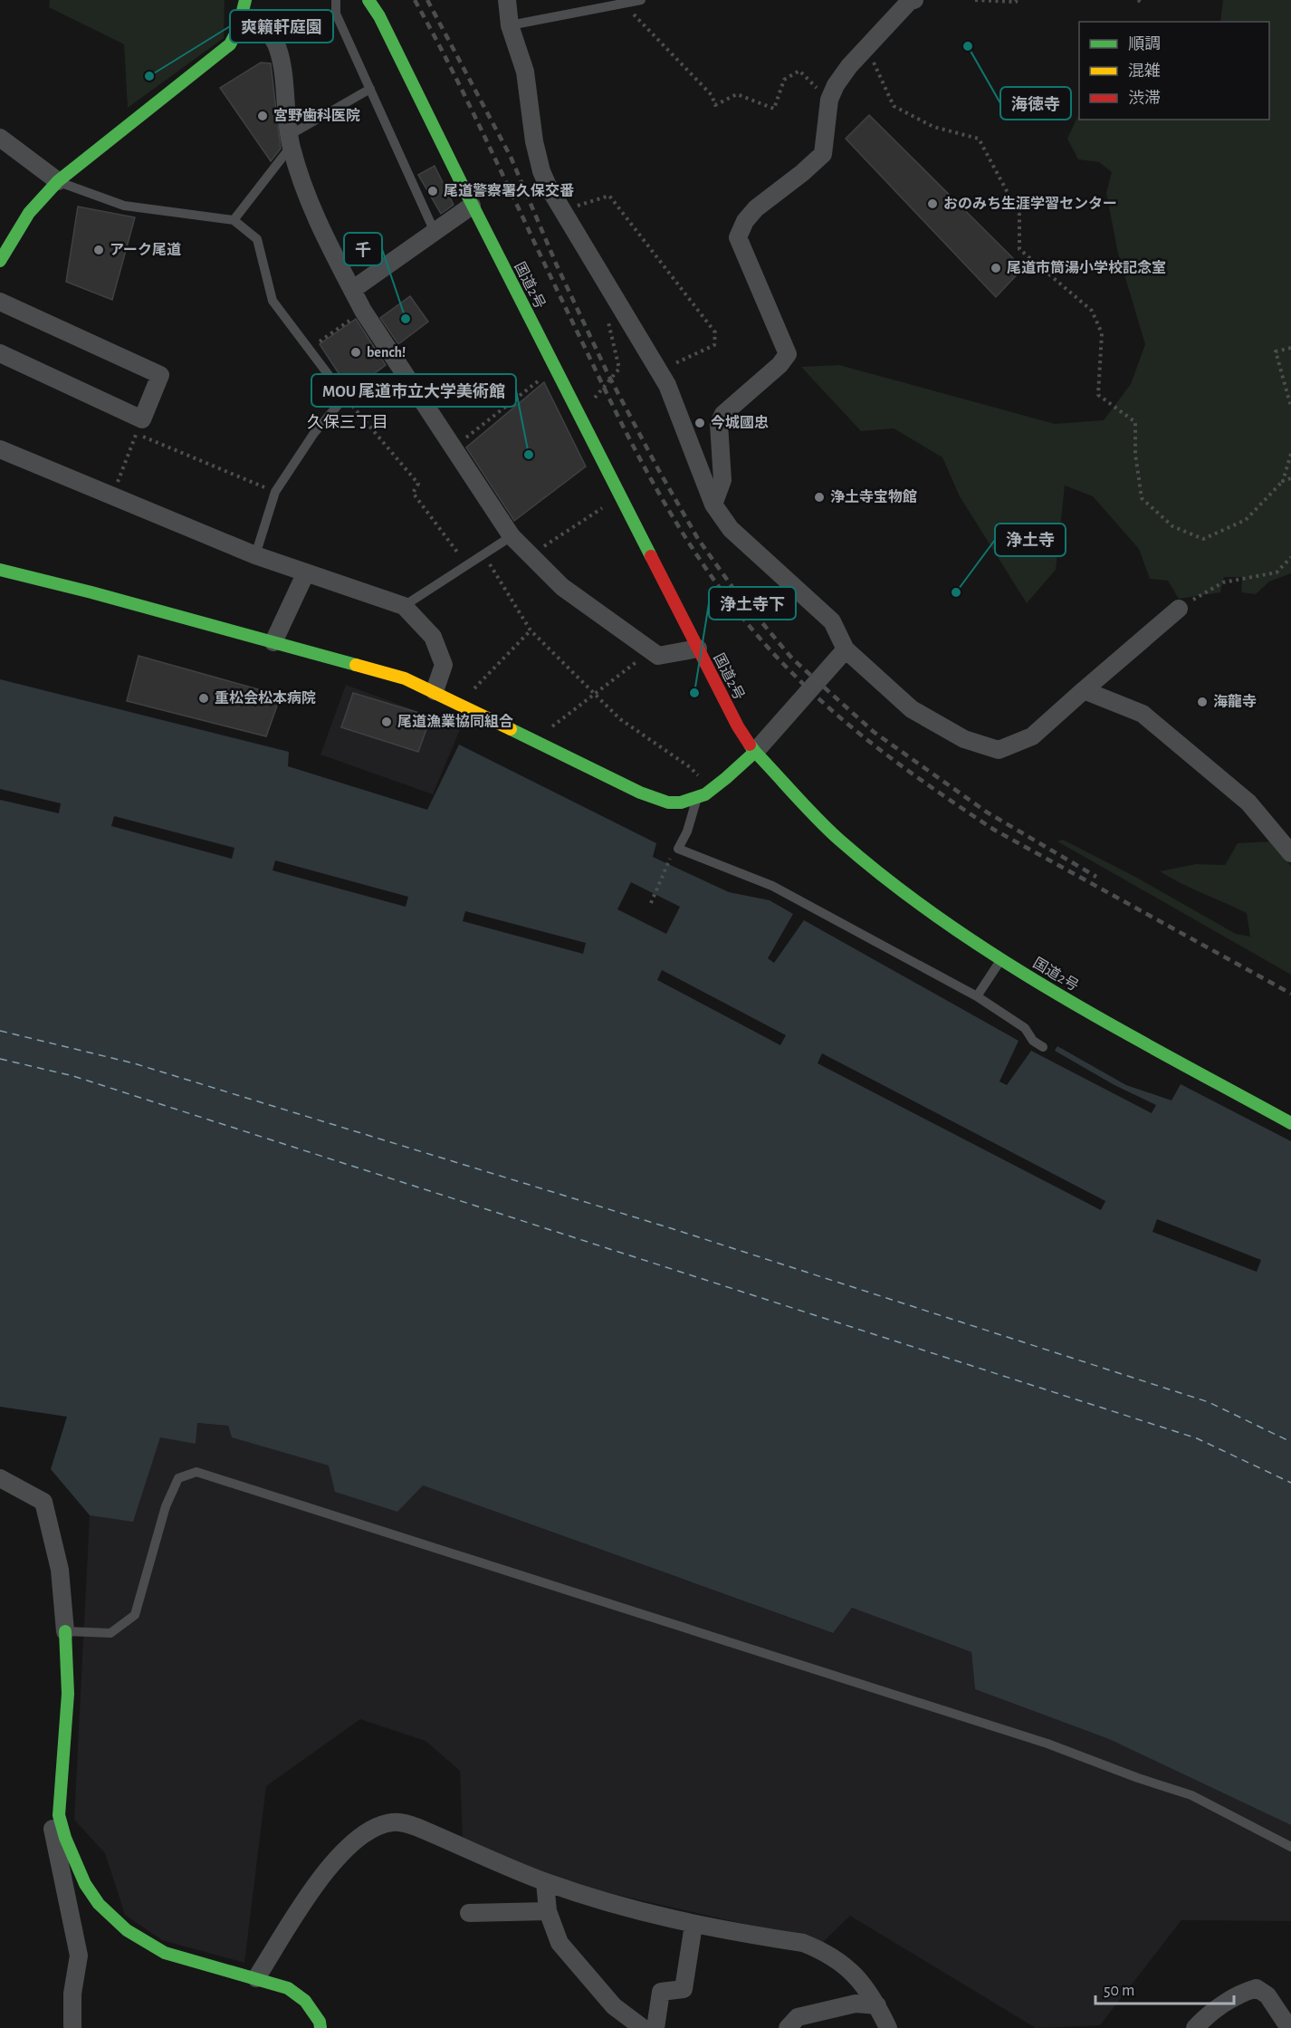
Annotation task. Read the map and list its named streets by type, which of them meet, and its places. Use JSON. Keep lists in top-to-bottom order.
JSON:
{
  "streets": {
    "main road": ["国道2号"]
  },
  "districts": ["久保三丁目"],
  "places": [
    "海徳寺",
    "爽籟軒庭園",
    "宮野歯科医院",
    "尾道警察署久保交番",
    "おのみち生涯学習センター",
    "アーク尾道",
    "尾道市筒湯小学校記念室",
    "千",
    "bench!",
    "今城國忠",
    "MOU 尾道市立大学美術館",
    "浄土寺宝物館",
    "浄土寺",
    "浄土寺下",
    "重松会松本病院",
    "海龍寺",
    "尾道漁業協同組合"
  ],
  "legend": ["順調", "混雑", "渋滞"],
  "scale_bar": "50 m"
}
